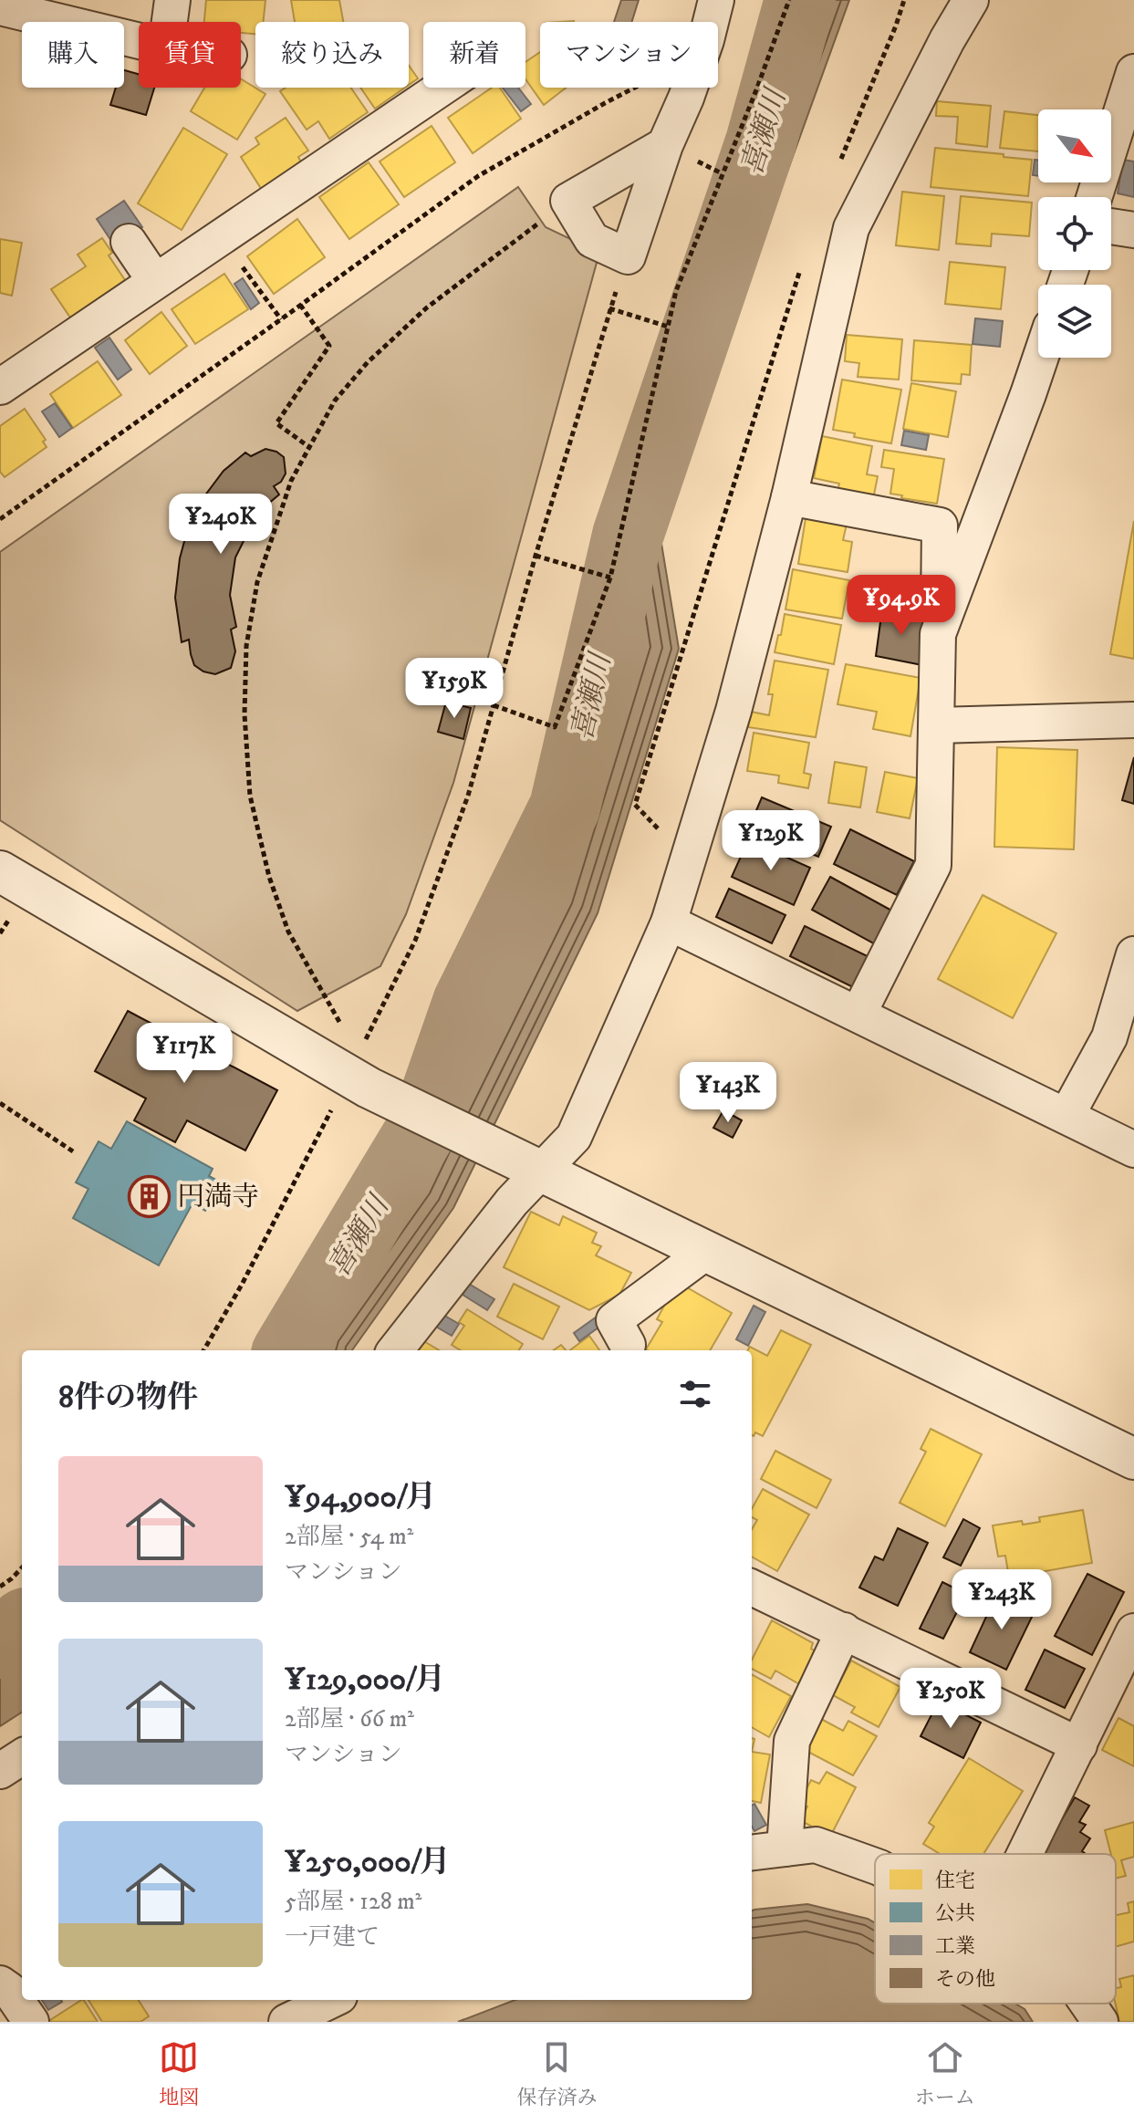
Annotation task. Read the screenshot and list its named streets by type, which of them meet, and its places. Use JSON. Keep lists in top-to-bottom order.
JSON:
{
  "water": ["喜瀬川"],
  "places": {
    "building": ["円満寺"]
  },
  "legend": [
    "住宅",
    "公共",
    "工業",
    "その他"
  ],
  "north": "bottom right",
  "page": {
    "chip": [
      "購入",
      "賃貸",
      "絞り込み",
      "新着",
      "マンション"
    ],
    "price": [
      "¥240K",
      "¥94.9K",
      "¥159K",
      "¥129K",
      "¥117K",
      "¥143K",
      "¥243K",
      "¥250K"
    ],
    "heading": "8件の物件",
    "list": [
      {
        "name": "¥94,900/月",
        "note": "2部屋 · 54 m² · マンション"
      },
      {
        "name": "¥129,000/月",
        "note": "2部屋 · 66 m² · マンション"
      },
      {
        "name": "¥250,000/月",
        "note": "5部屋 · 128 m² · 一戸建て"
      }
    ],
    "tabs": ["地図", "保存済み", "ホーム"]
  }
}
